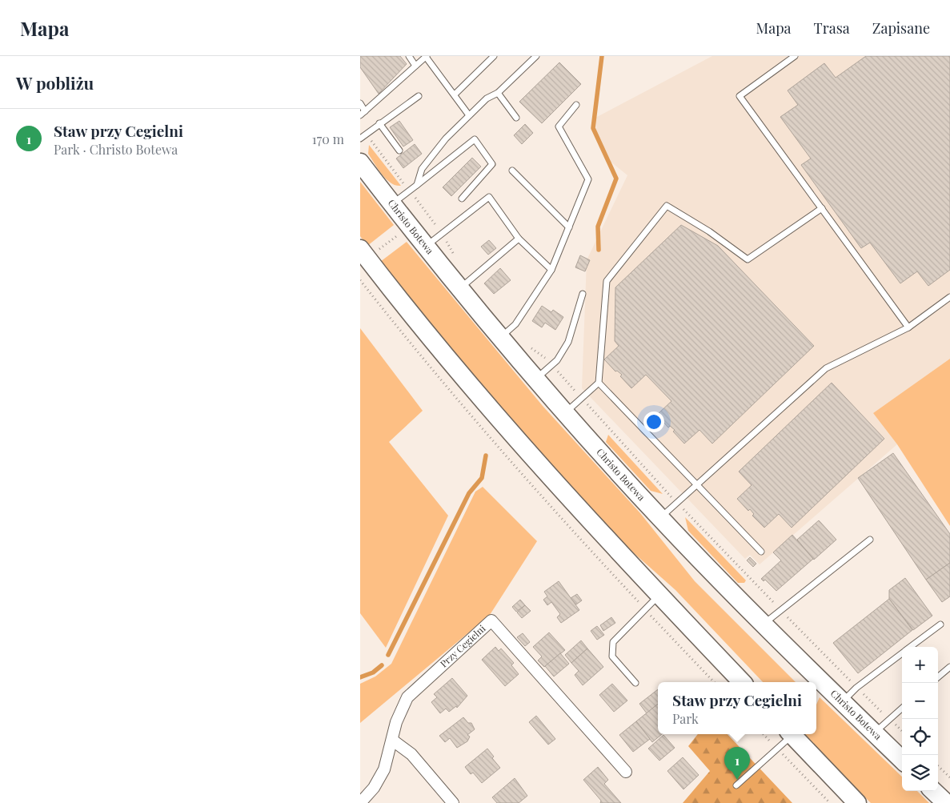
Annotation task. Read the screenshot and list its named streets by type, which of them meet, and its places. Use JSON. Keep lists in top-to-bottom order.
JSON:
{
  "streets": {
    "main road": ["Christo Botewa"],
    "street": ["Przy Cegielni"]
  },
  "page": {
    "header": "Mapa",
    "nav": ["Mapa", "Trasa", "Zapisane"],
    "heading": "W pobliżu",
    "list": [
      {
        "mark": "1",
        "name": "Staw przy Cegielni",
        "note": "Park · Christo Botewa",
        "value": "170 m"
      }
    ],
    "map_buttons": ["+", "−"],
    "popup": ["Staw przy Cegielni", "Park"],
    "pins": "1"
  }
}
